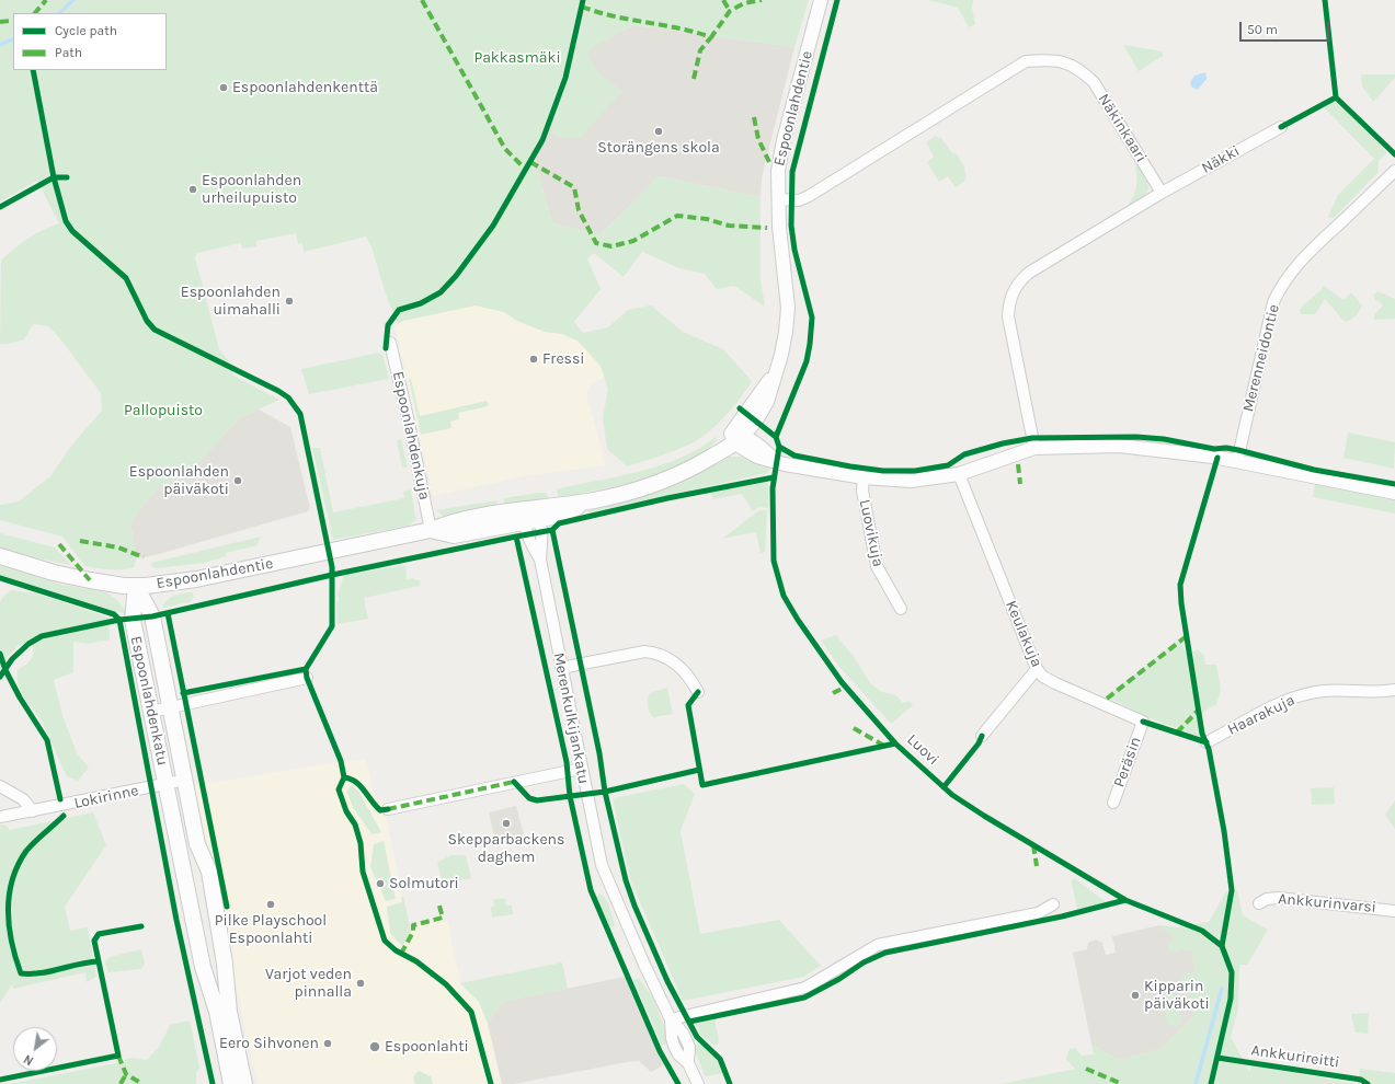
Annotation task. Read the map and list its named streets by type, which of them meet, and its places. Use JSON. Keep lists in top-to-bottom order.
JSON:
{
  "streets": {
    "main road": ["Espoonlahdentie", "Espoonlahdenkatu"],
    "street": [
      "Näkinkaari",
      "Näkki",
      "Merenneidontie",
      "Espoonlahdenkuja",
      "Luovikuja",
      "Keulakuja",
      "Haarakuja",
      "Merenkulkijankatu",
      "Peräsin",
      "Lokirinne",
      "Ankkurinvarsi"
    ],
    "cycle path": ["Luovi", "Ankkurireitti"]
  },
  "crossings": [
    ["Espoonlahdentie", "Näkinkaari"],
    ["Espoonlahdentie", "Espoonlahdenkuja"],
    ["Espoonlahdentie", "Espoonlahdenkatu"],
    ["Espoonlahdentie", "Merenkulkijankatu"],
    ["Näkinkaari", "Näkki"],
    ["Keulakuja", "Peräsin"],
    ["Espoonlahdenkatu", "Lokirinne"]
  ],
  "parks": ["Pakkasmäki", "Pallopuisto"],
  "places": [
    "Espoonlahdenkenttä",
    "Storängens skola",
    "Espoonlahden urheilupuisto",
    "Espoonlahden uimahalli",
    "Fressi",
    "Espoonlahden päiväkoti",
    "Skepparbackens daghem",
    "Solmutori",
    "Pilke Playschool Espoonlahti",
    "Varjot veden pinnalla",
    "Kipparin päiväkoti",
    "Eero Sihvonen",
    "Espoonlahti"
  ],
  "legend": ["Cycle path", "Path"],
  "scale_bar": "50 m",
  "north": "bottom left"
}
